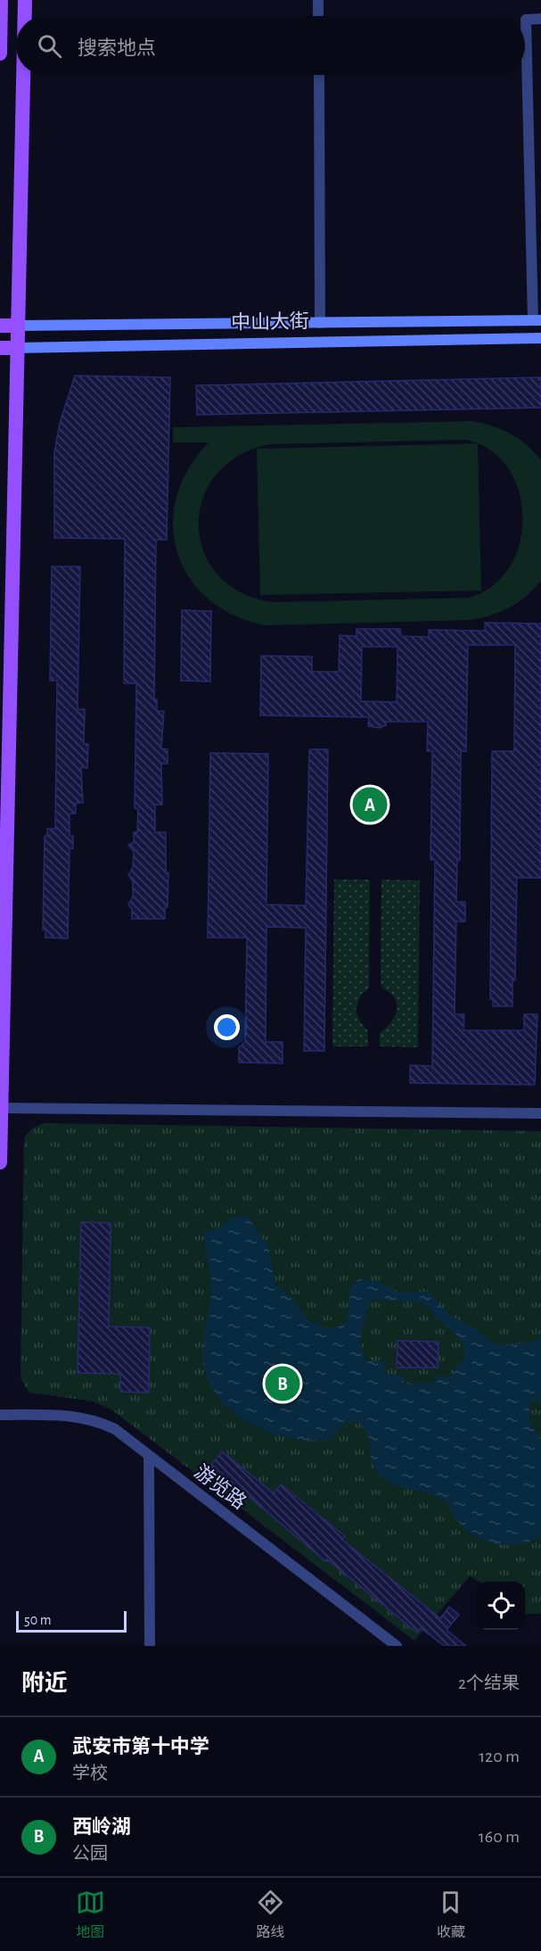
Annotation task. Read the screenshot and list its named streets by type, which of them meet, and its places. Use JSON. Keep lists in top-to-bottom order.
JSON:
{
  "streets": {
    "main road": ["中山大街"],
    "street": ["游览路"]
  },
  "scale_bar": "50 m",
  "page": {
    "search": "搜索地点",
    "pins": ["A", "B"],
    "scale": "50 m",
    "heading": ["附近", "2个结果"],
    "list": [
      {
        "mark": "A",
        "name": "武安市第十中学",
        "note": "学校",
        "value": "120 m"
      },
      {
        "mark": "B",
        "name": "西岭湖",
        "note": "公园",
        "value": "160 m"
      }
    ],
    "nav": ["地图", "路线", "收藏"]
  }
}
